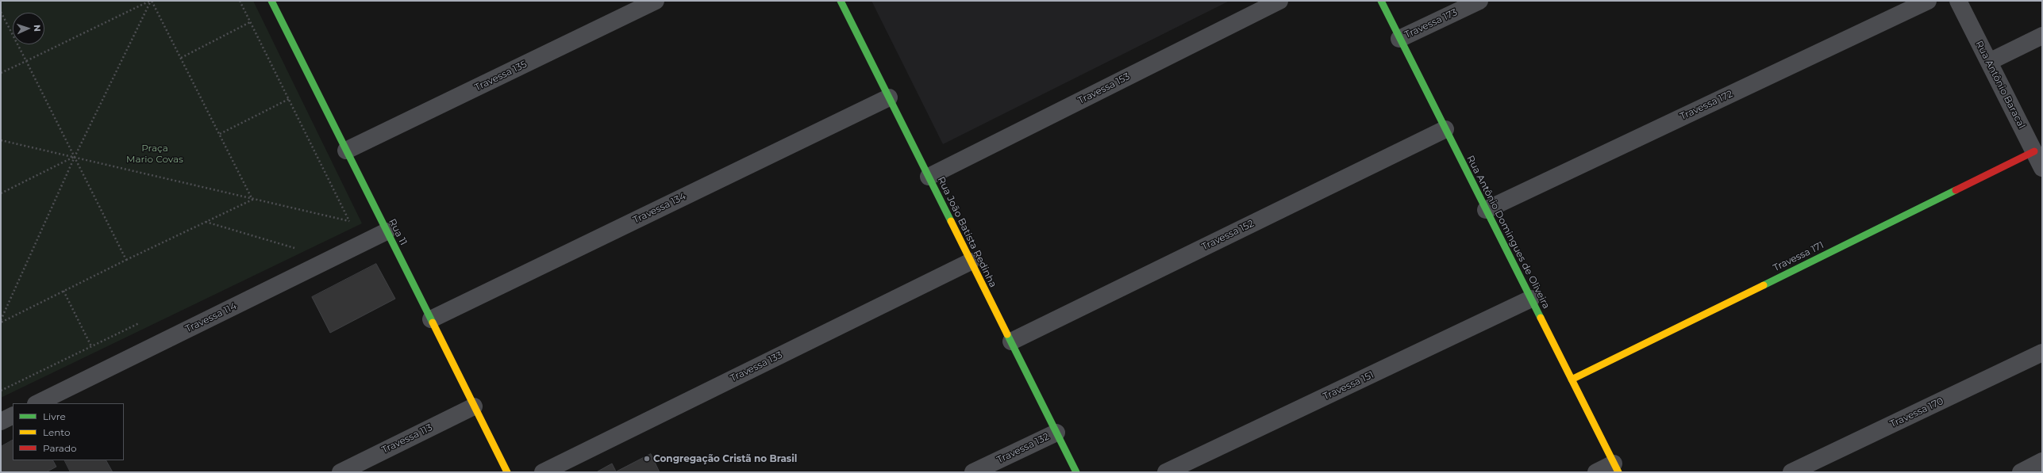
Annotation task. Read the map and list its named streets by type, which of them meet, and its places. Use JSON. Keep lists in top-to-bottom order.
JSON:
{
  "streets": {
    "street": [
      "Travessa 173",
      "Travessa 135",
      "Rua Antônio Baracal",
      "Travessa 153",
      "Travessa 172",
      "Travessa 134",
      "Rua 11",
      "Rua João Batista Redinha",
      "Rua Antônio Domingues de Oliveira",
      "Travessa 152",
      "Travessa 171",
      "Travessa 114",
      "Travessa 133",
      "Travessa 151",
      "Travessa 170",
      "Travessa 113",
      "Travessa 132"
    ]
  },
  "crossings": [
    ["Travessa 173", "Rua Antônio Domingues de Oliveira"],
    ["Travessa 135", "Rua 11"],
    ["Rua Antônio Baracal", "Travessa 171"],
    ["Travessa 153", "Rua João Batista Redinha"],
    ["Travessa 172", "Rua Antônio Domingues de Oliveira"],
    ["Travessa 134", "Rua 11"],
    ["Travessa 134", "Rua João Batista Redinha"],
    ["Rua 11", "Travessa 114"],
    ["Rua 11", "Travessa 113"],
    ["Rua João Batista Redinha", "Travessa 152"],
    ["Rua João Batista Redinha", "Travessa 133"],
    ["Rua João Batista Redinha", "Travessa 132"],
    ["Rua Antônio Domingues de Oliveira", "Travessa 152"],
    ["Rua Antônio Domingues de Oliveira", "Travessa 171"],
    ["Rua Antônio Domingues de Oliveira", "Travessa 151"]
  ],
  "parks": ["Praça Mario Covas"],
  "places": ["Congregação Cristã no Brasil"],
  "legend": ["Livre", "Lento", "Parado"],
  "north": "right"
}
